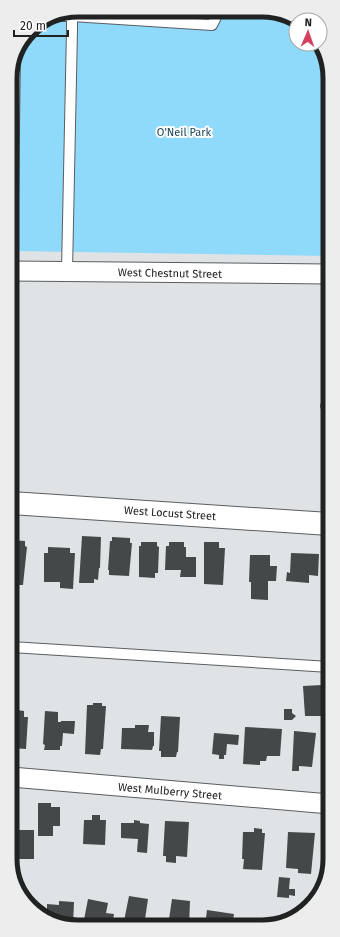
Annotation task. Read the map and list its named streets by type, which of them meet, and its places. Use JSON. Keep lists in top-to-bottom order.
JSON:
{
  "streets": {
    "street": ["West Chestnut Street", "West Locust Street", "West Mulberry Street"]
  },
  "parks": ["O'Neil Park"],
  "scale_bar": "20 m",
  "north": "top"
}
